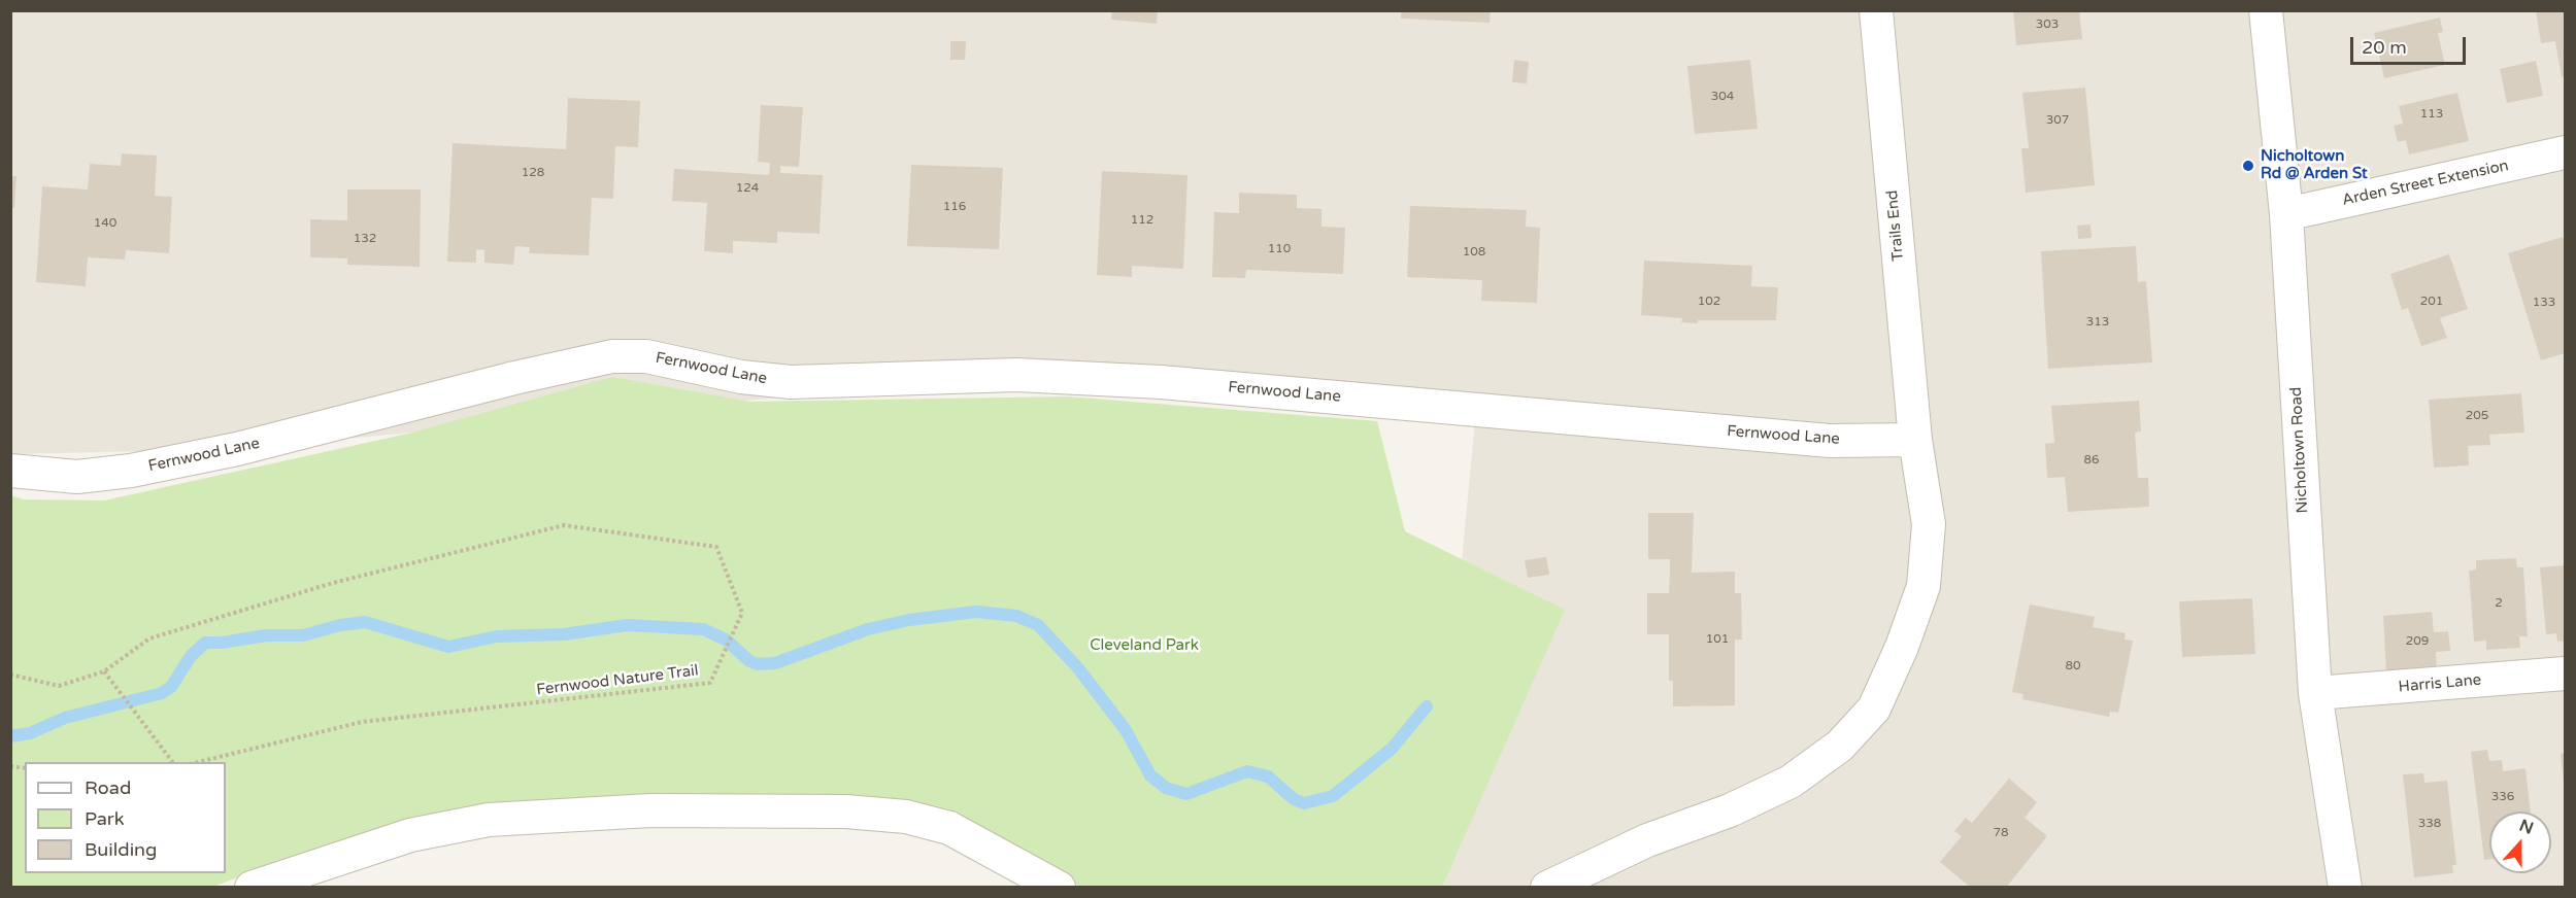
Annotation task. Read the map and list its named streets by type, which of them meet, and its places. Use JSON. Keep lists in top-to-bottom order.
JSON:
{
  "streets": {
    "street": [
      "Arden Street Extension",
      "Trails End",
      "Fernwood Lane",
      "Nicholtown Road",
      "Harris Lane"
    ],
    "path": ["Fernwood Nature Trail"]
  },
  "crossings": [
    ["Arden Street Extension", "Nicholtown Road"],
    ["Trails End", "Fernwood Lane"],
    ["Nicholtown Road", "Harris Lane"]
  ],
  "parks": ["Cleveland Park"],
  "places": ["Nicholtown Rd @ Arden St"],
  "house_numbers": [
    "303",
    "304",
    "113",
    "307",
    "128",
    "124",
    "116",
    "112",
    "140",
    "132",
    "110",
    "108",
    "102",
    "201",
    "133",
    "313",
    "205",
    "86",
    "2",
    "101",
    "209",
    "80",
    "336",
    "338",
    "78"
  ],
  "legend": ["Road", "Park", "Building"],
  "scale_bar": "20 m",
  "north": "top"
}
